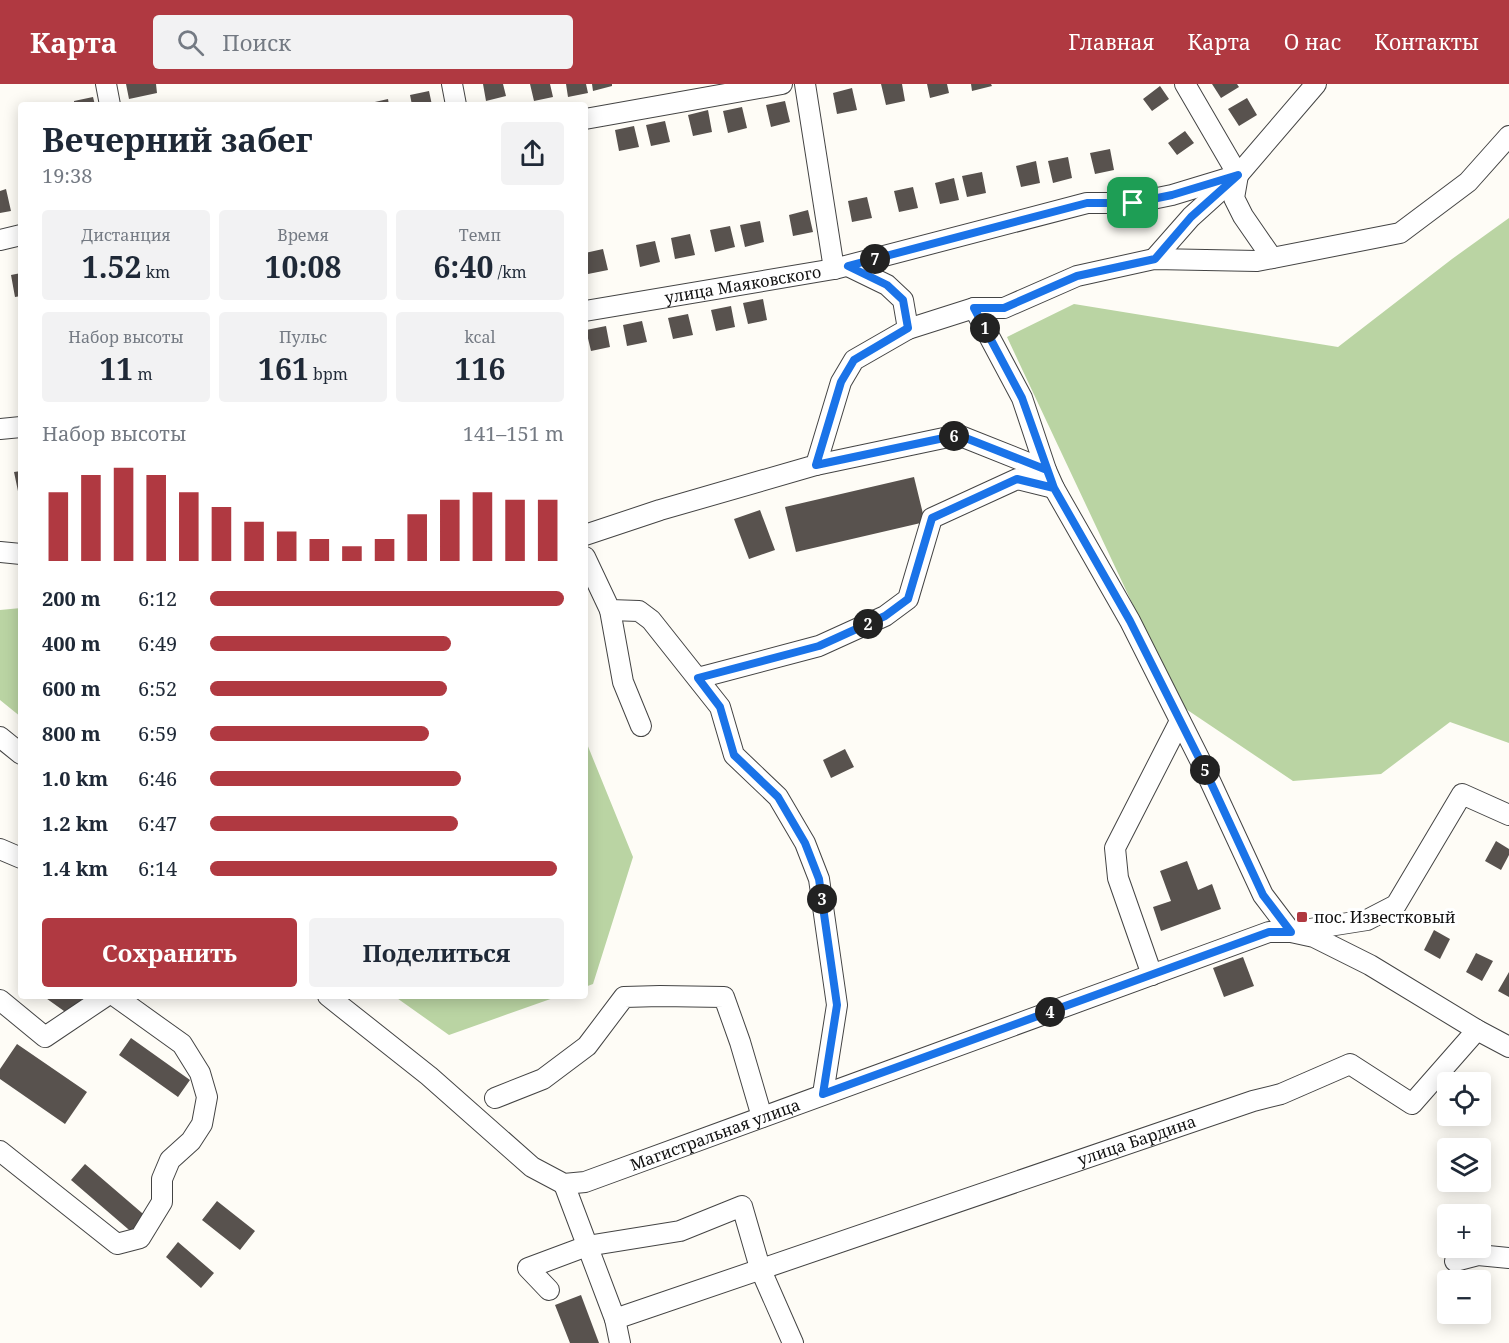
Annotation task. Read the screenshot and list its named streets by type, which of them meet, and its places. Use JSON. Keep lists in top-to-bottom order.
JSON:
{
  "streets": {
    "street": ["улица Маяковского", "Магистральная улица", "улица Бардина"]
  },
  "crossings": [
    ["Магистральная улица", "улица Бардина"]
  ],
  "places": {
    "transit": ["пос. Известковый"]
  },
  "page": {
    "header": "Карта",
    "search": "Поиск",
    "nav": [
      "Главная",
      "Карта",
      "О нас",
      "Контакты"
    ],
    "heading": ["Вечерний забег", "19:38"],
    "stats": [
      ["Дистанция", "1.52 km"],
      ["Время", "10:08"],
      ["Темп", "6:40 /km"],
      ["Набор высоты", "11 m"],
      ["Пульс", "161 bpm"],
      ["kcal", "116"]
    ],
    "pins": [
      "7",
      "1",
      "6",
      "2",
      "5",
      "3",
      "4"
    ],
    "chart": ["Набор высоты", "141–151 m"],
    "list": [
      {
        "name": "200 m",
        "note": "6:12"
      },
      {
        "name": "400 m",
        "note": "6:49"
      },
      {
        "name": "600 m",
        "note": "6:52"
      },
      {
        "name": "800 m",
        "note": "6:59"
      },
      {
        "name": "1.0 km",
        "note": "6:46"
      },
      {
        "name": "1.2 km",
        "note": "6:47"
      },
      {
        "name": "1.4 km",
        "note": "6:14"
      }
    ],
    "buttons": ["Сохранить", "Поделиться"],
    "map_buttons": ["+", "−"]
  }
}
